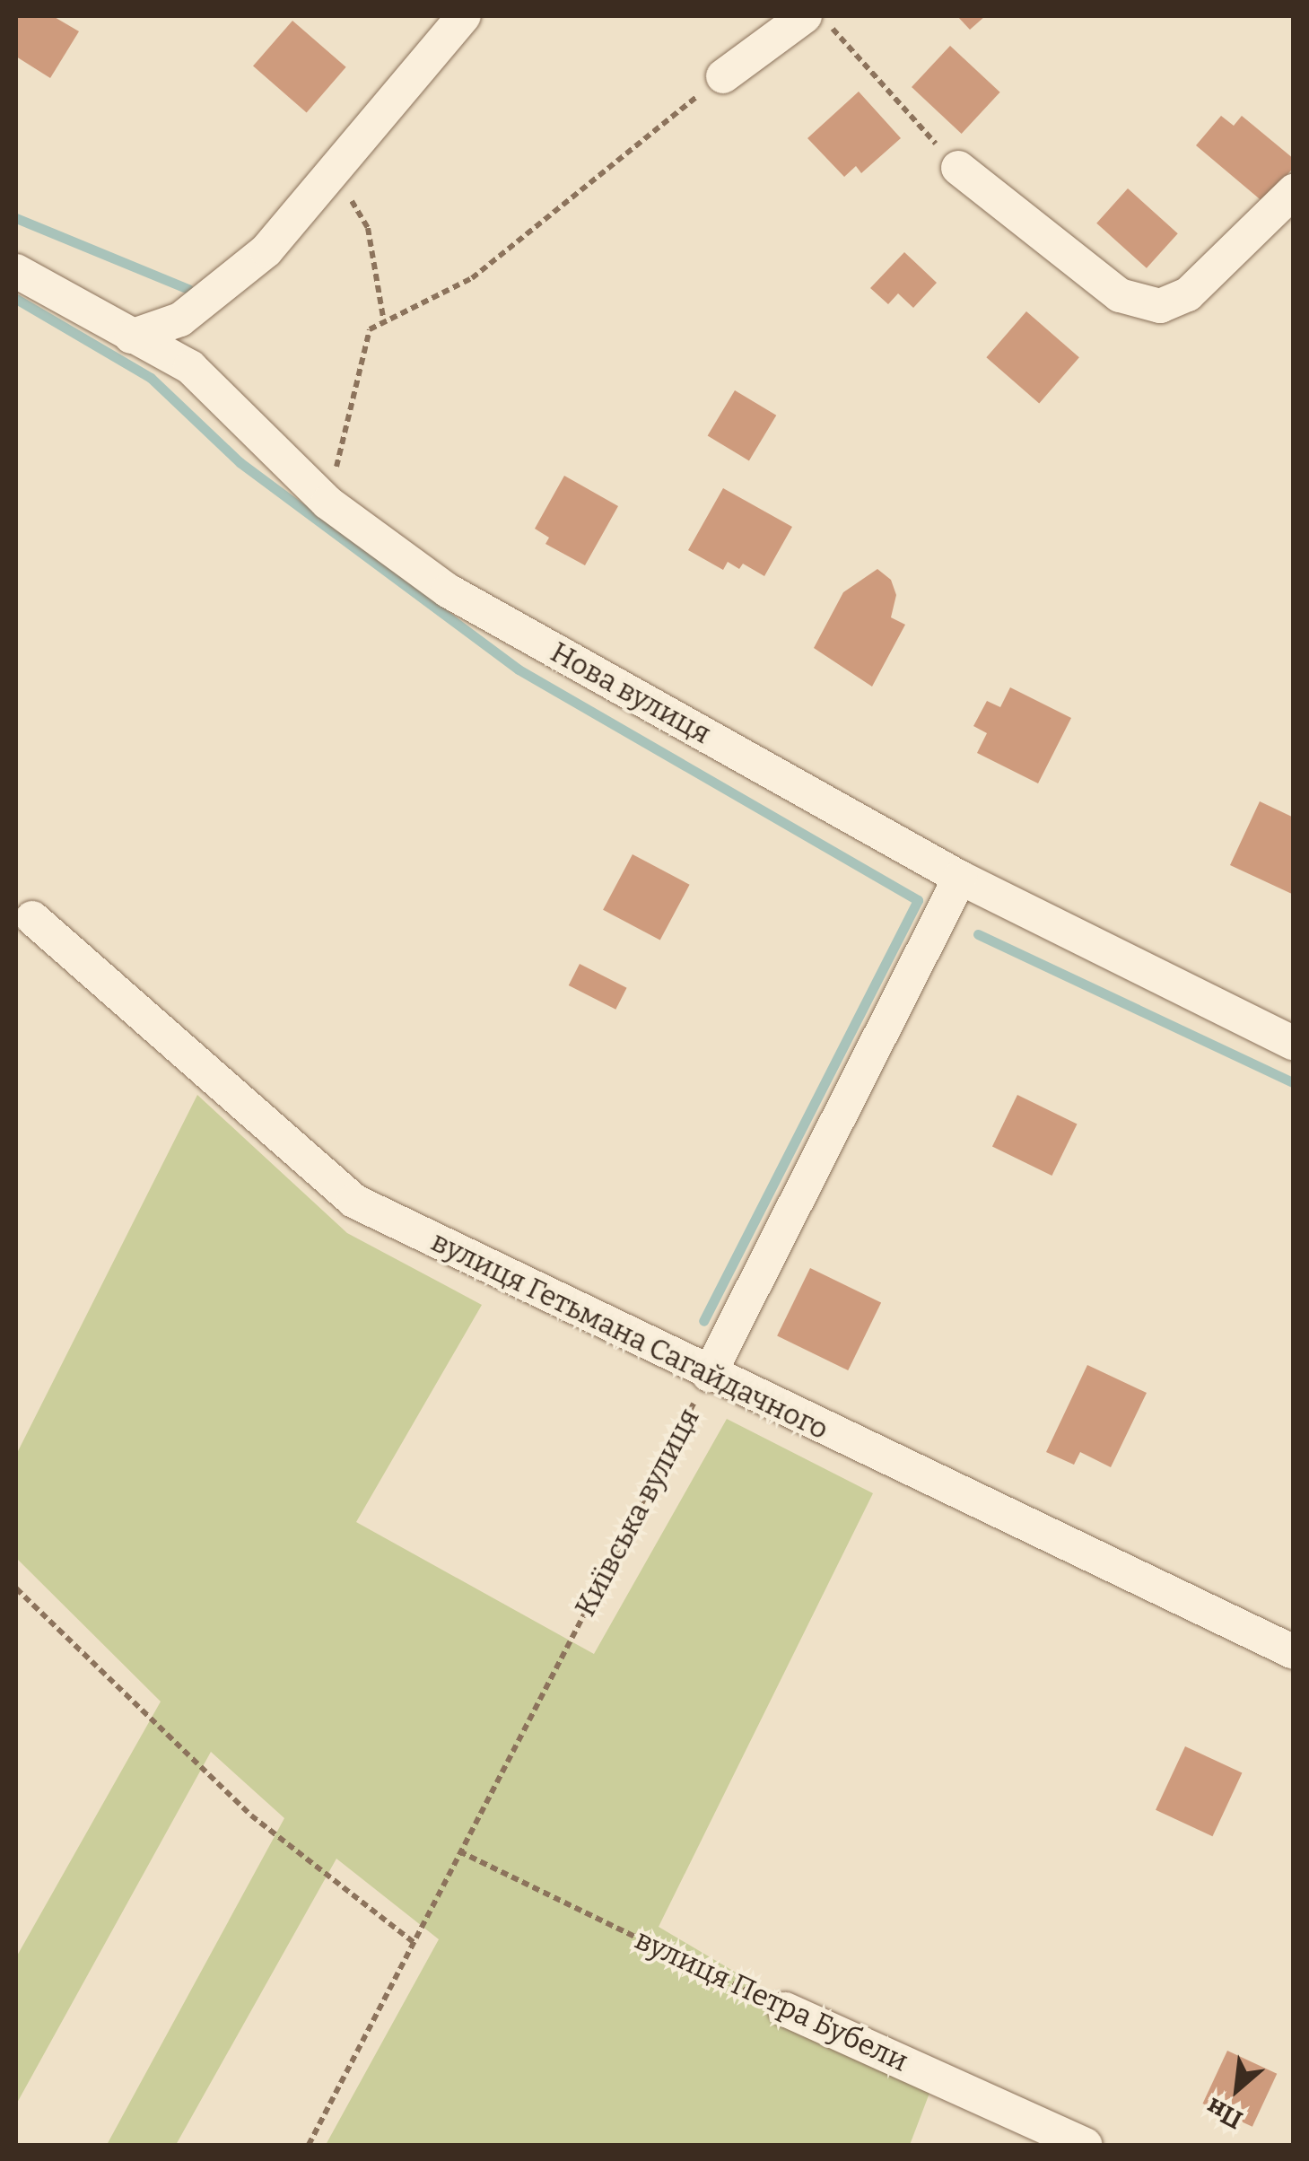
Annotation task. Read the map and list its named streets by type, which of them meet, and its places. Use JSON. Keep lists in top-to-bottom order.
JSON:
{
  "streets": {
    "street": [
      "Нова вулиця",
      "вулиця Гетьмана Сагайдачного",
      "Київська вулиця",
      "вулиця Петра Бубели"
    ]
  },
  "crossings": [
    ["Нова вулиця", "Київська вулиця"],
    ["вулиця Гетьмана Сагайдачного", "Київська вулиця"],
    ["Київська вулиця", "вулиця Петра Бубели"]
  ],
  "north": "bottom left"
}
